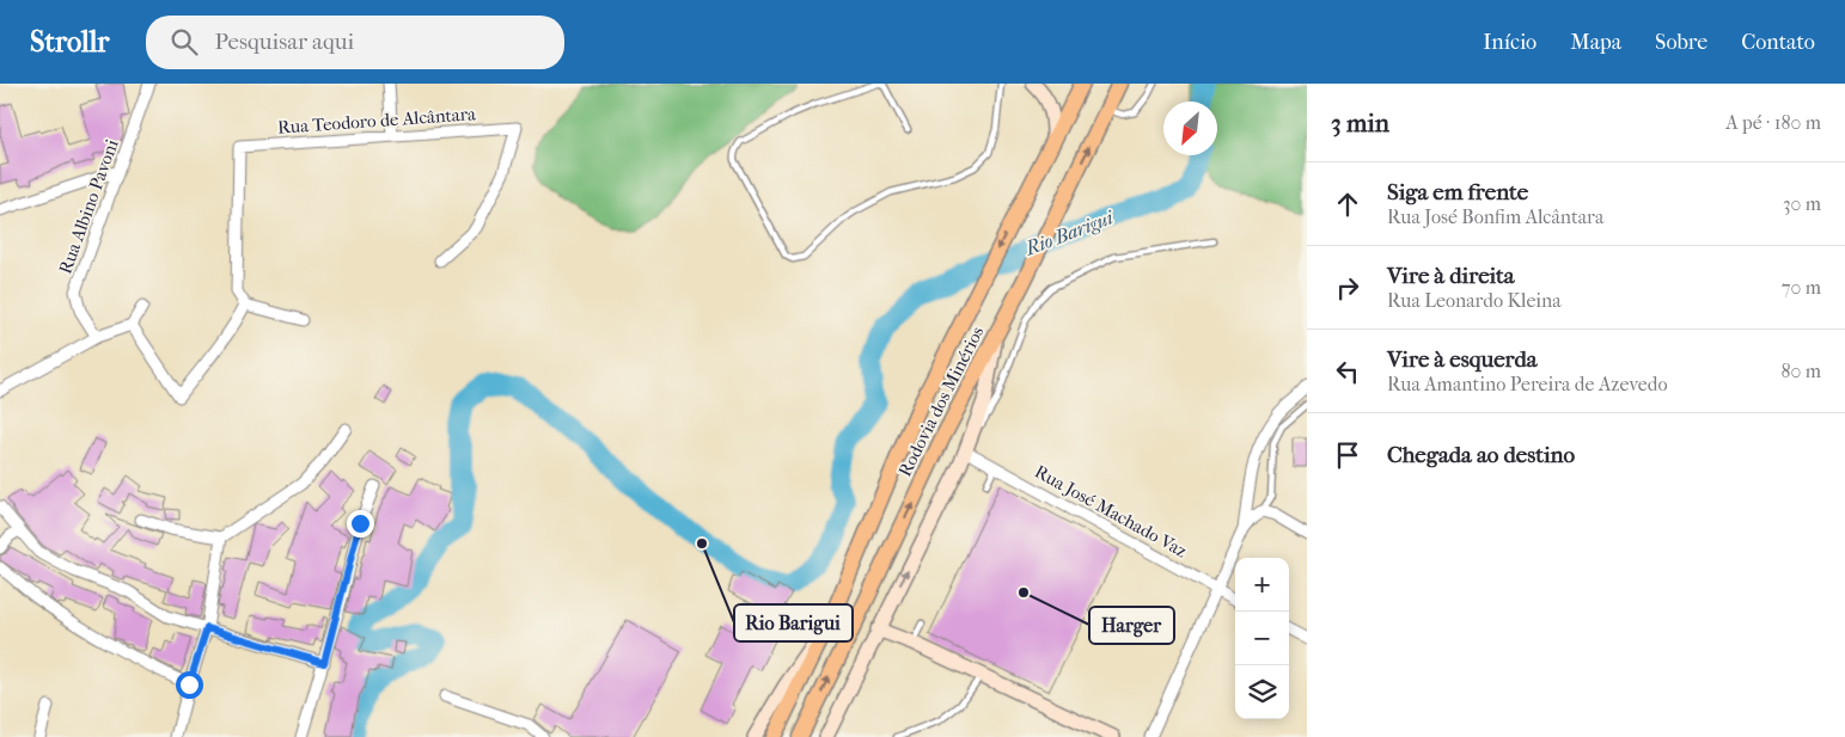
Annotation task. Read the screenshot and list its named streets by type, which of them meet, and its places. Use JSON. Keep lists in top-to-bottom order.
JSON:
{
  "streets": {
    "main road": ["Rodovia dos Minérios"],
    "street": ["Rua Teodoro de Alcântara", "Rua Albino Pavoni", "Rua José Machado Vaz"]
  },
  "water": ["Rio Barigui"],
  "places": ["Rio Barigui", "Harger"],
  "north": "bottom left",
  "page": {
    "header": "Strollr",
    "search": "Pesquisar aqui",
    "nav": [
      "Início",
      "Mapa",
      "Sobre",
      "Contato"
    ],
    "heading": ["3 min", "A pé · 180 m"],
    "list": [
      ["Siga em frente", "Rua José Bonfim Alcântara", "30 m"],
      ["Vire à direita", "Rua Leonardo Kleina", "70 m"],
      ["Vire à esquerda", "Rua Amantino Pereira de Azevedo", "80 m"],
      "Chegada ao destino"
    ],
    "map_buttons": ["+", "−"]
  }
}
